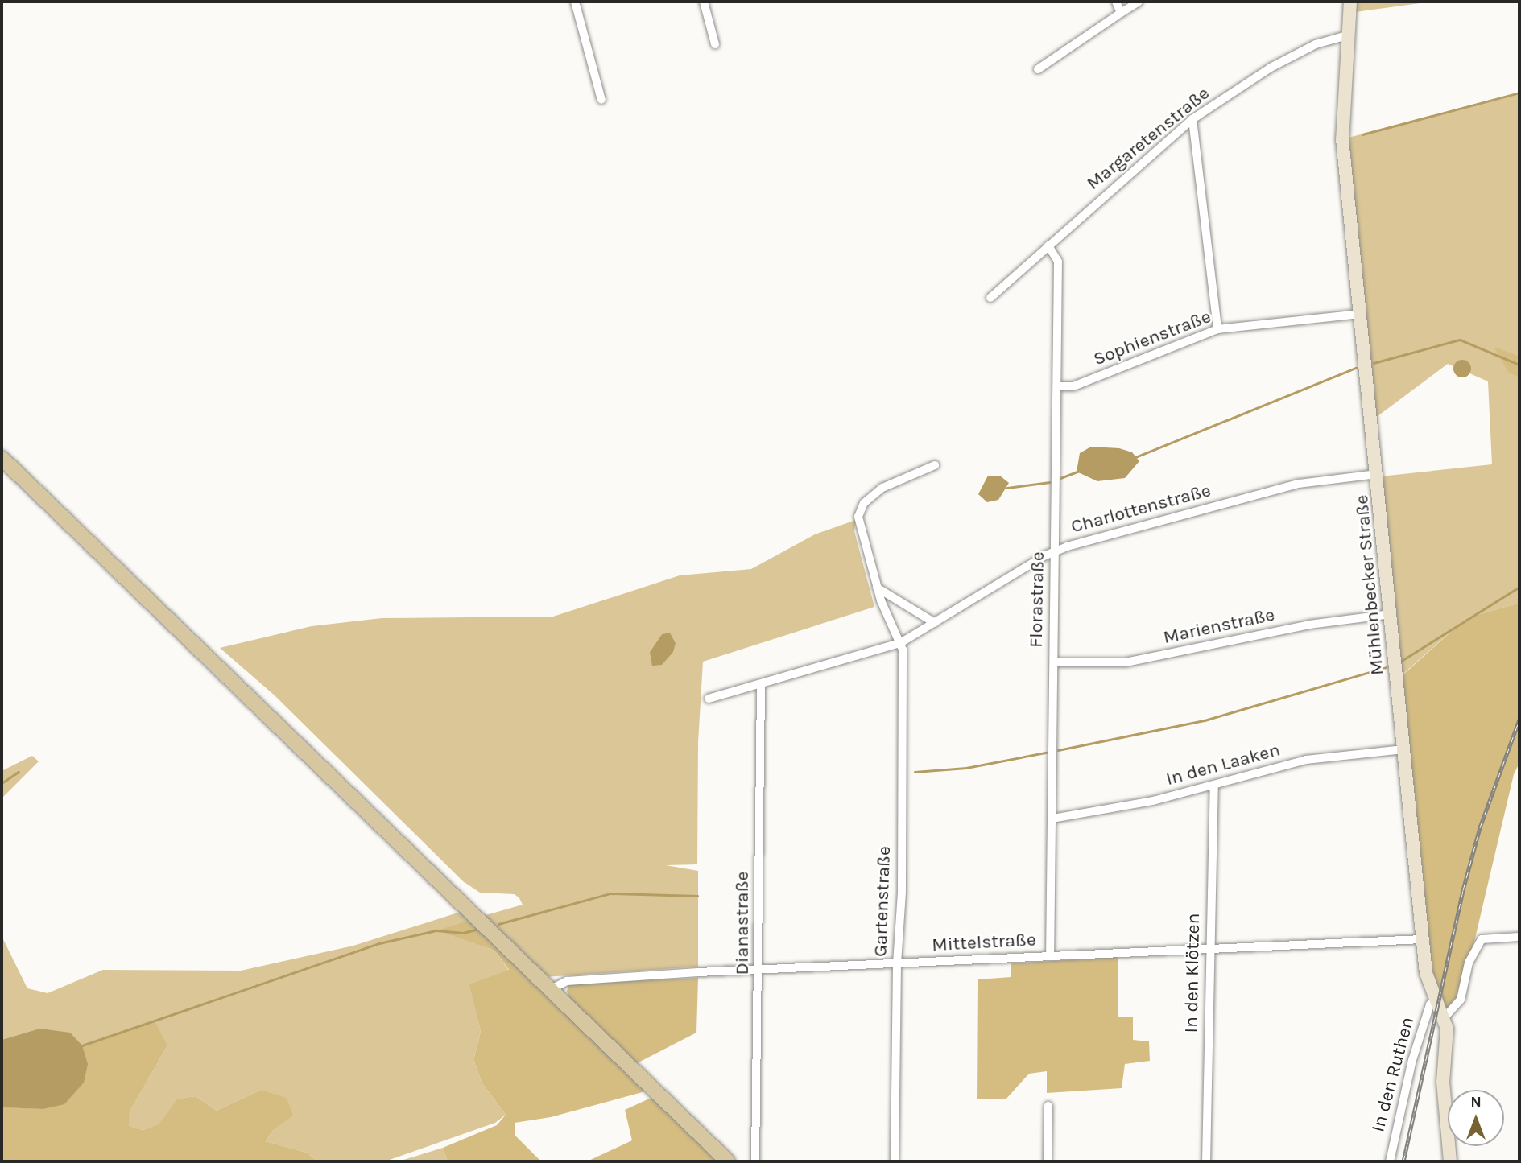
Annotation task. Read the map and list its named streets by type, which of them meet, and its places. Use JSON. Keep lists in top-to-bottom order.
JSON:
{
  "streets": {
    "main road": ["Mühlenbecker Straße"],
    "street": [
      "Margaretenstraße",
      "Sophienstraße",
      "Charlottenstraße",
      "Florastraße",
      "Marienstraße",
      "In den Laaken",
      "Gartenstraße",
      "Dianastraße",
      "Mittelstraße",
      "In den Klötzen",
      "In den Ruthen"
    ]
  },
  "crossings": [
    ["Margaretenstraße", "Mühlenbecker Straße"],
    ["Margaretenstraße", "Florastraße"],
    ["Sophienstraße", "Mühlenbecker Straße"],
    ["Sophienstraße", "Florastraße"],
    ["Charlottenstraße", "Mühlenbecker Straße"],
    ["Charlottenstraße", "Florastraße"],
    ["Charlottenstraße", "Gartenstraße"],
    ["Charlottenstraße", "Dianastraße"],
    ["Mühlenbecker Straße", "Marienstraße"],
    ["Mühlenbecker Straße", "In den Laaken"],
    ["Mühlenbecker Straße", "Mittelstraße"],
    ["Mühlenbecker Straße", "In den Ruthen"],
    ["Florastraße", "Marienstraße"],
    ["Florastraße", "In den Laaken"],
    ["Florastraße", "Mittelstraße"],
    ["In den Laaken", "In den Klötzen"],
    ["Gartenstraße", "Mittelstraße"],
    ["Dianastraße", "Mittelstraße"],
    ["Mittelstraße", "In den Klötzen"]
  ],
  "north": "top"
}
